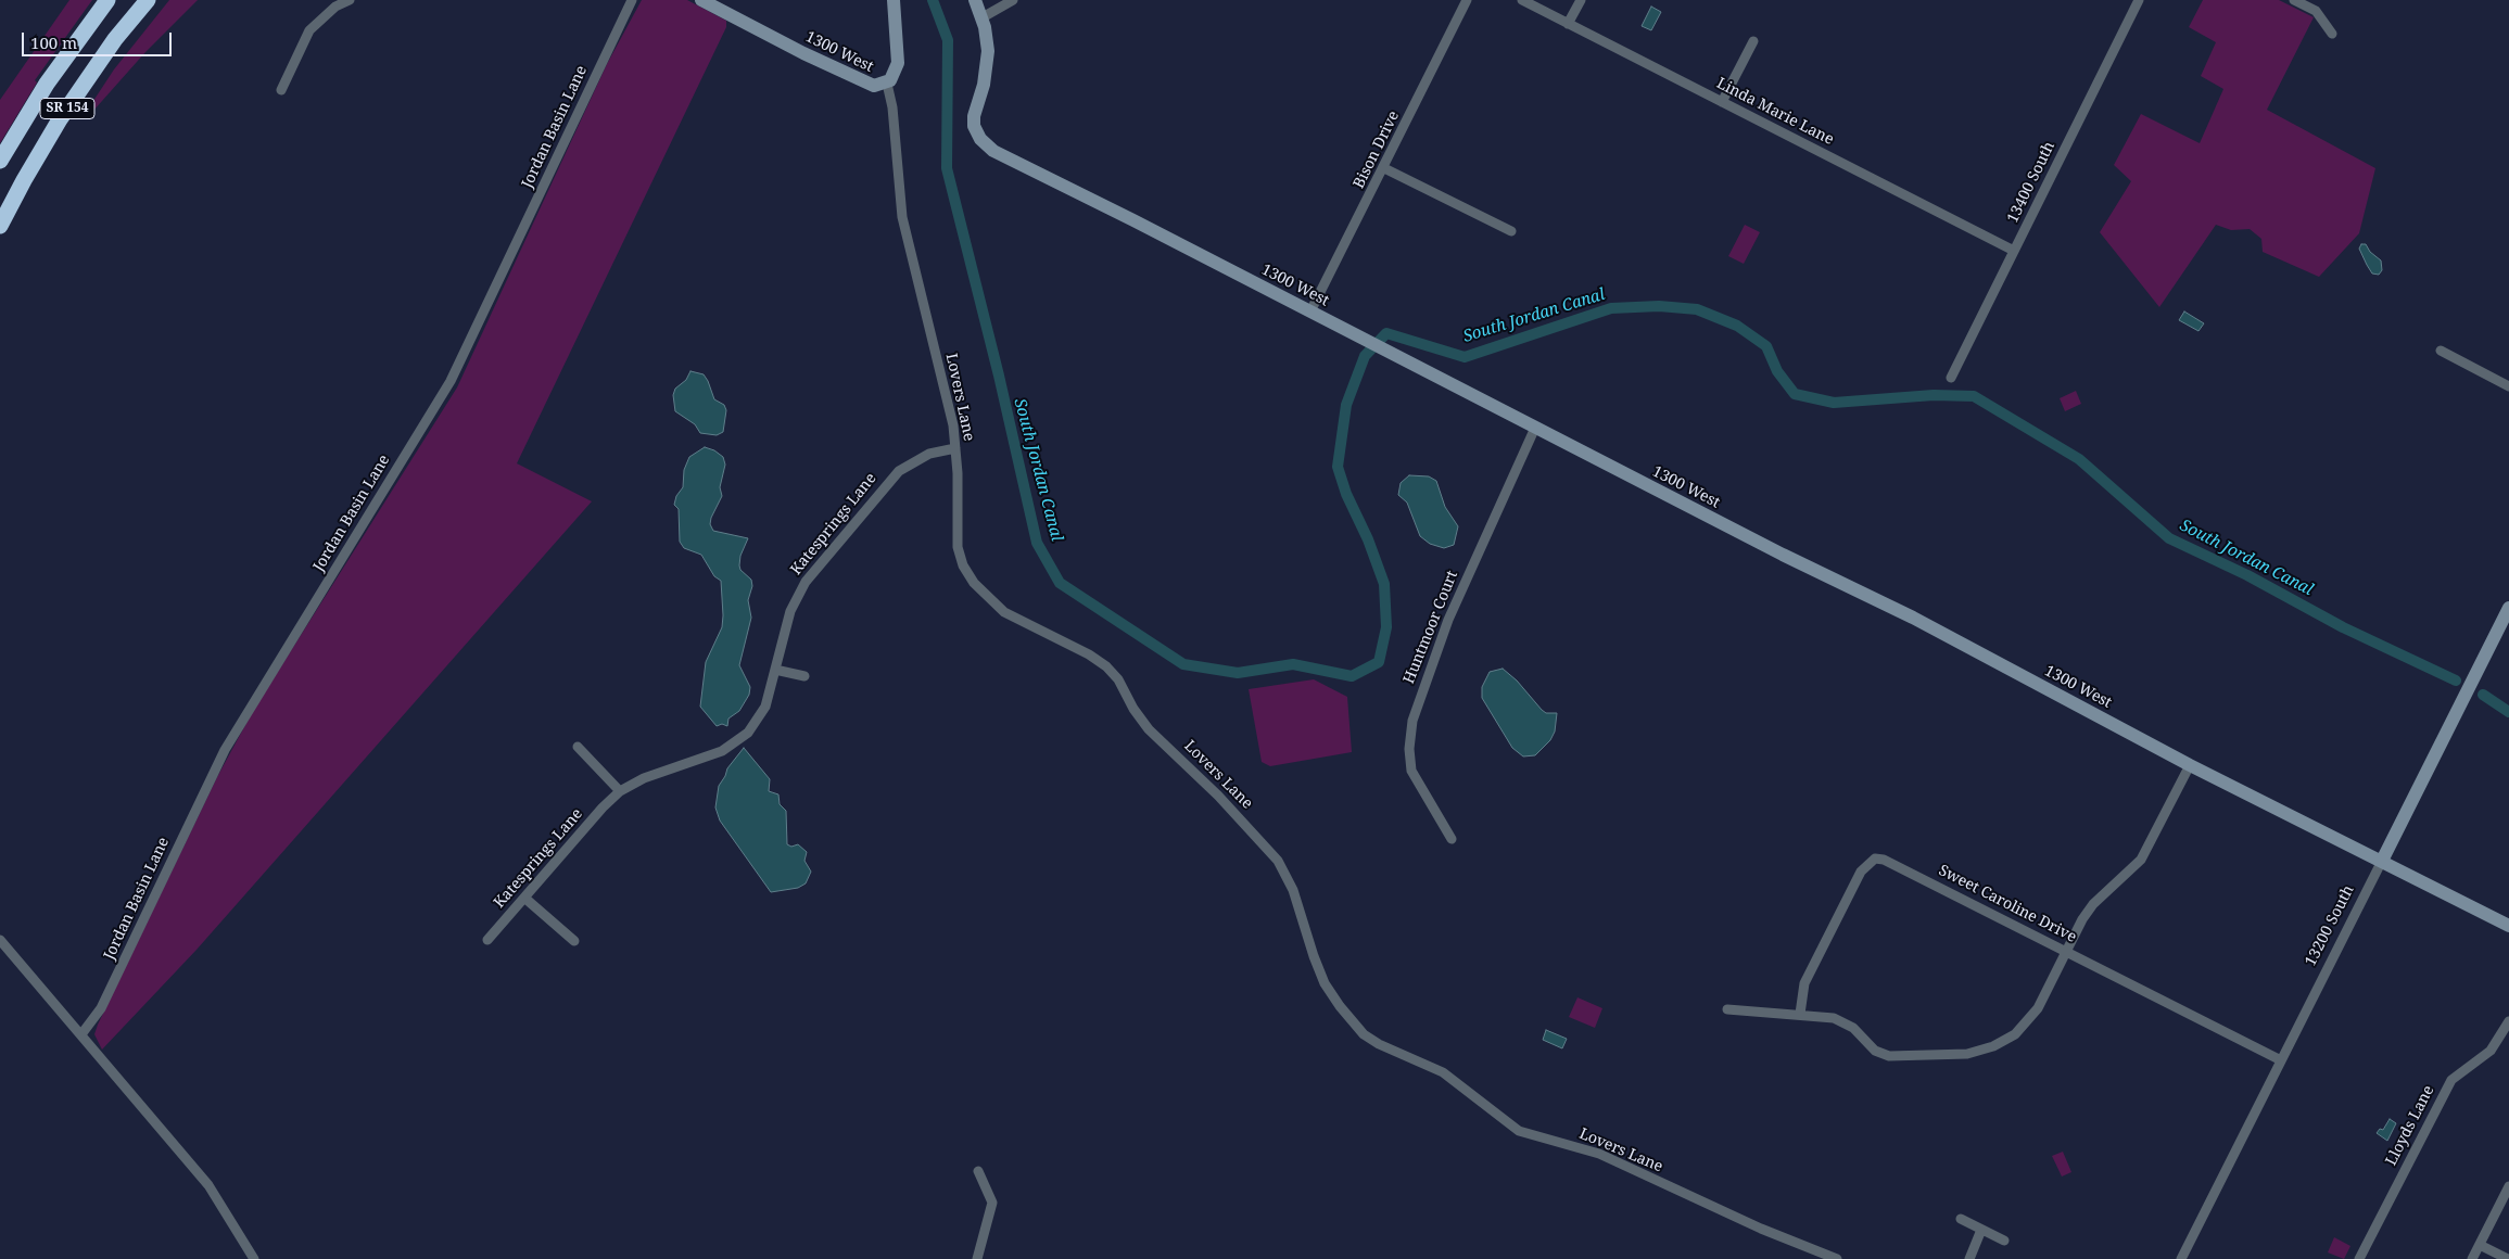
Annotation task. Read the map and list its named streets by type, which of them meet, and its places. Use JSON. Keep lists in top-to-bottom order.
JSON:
{
  "streets": {
    "highway": ["SR 154"],
    "street": [
      "1300 West",
      "Linda Marie Lane",
      "Jordan Basin Lane",
      "Bison Drive",
      "13400 South",
      "Lovers Lane",
      "Katesprings Lane",
      "Huntmoor Court",
      "Sweet Caroline Drive",
      "13200 South",
      "Lloyds Lane"
    ]
  },
  "crossings": [
    ["1300 West", "Bison Drive"],
    ["1300 West", "Lovers Lane"],
    ["1300 West", "Huntmoor Court"],
    ["1300 West", "13200 South"],
    ["Linda Marie Lane", "13400 South"],
    ["Lovers Lane", "Katesprings Lane"],
    ["Sweet Caroline Drive", "13200 South"]
  ],
  "water": ["South Jordan Canal"],
  "scale_bar": "100 m"
}
